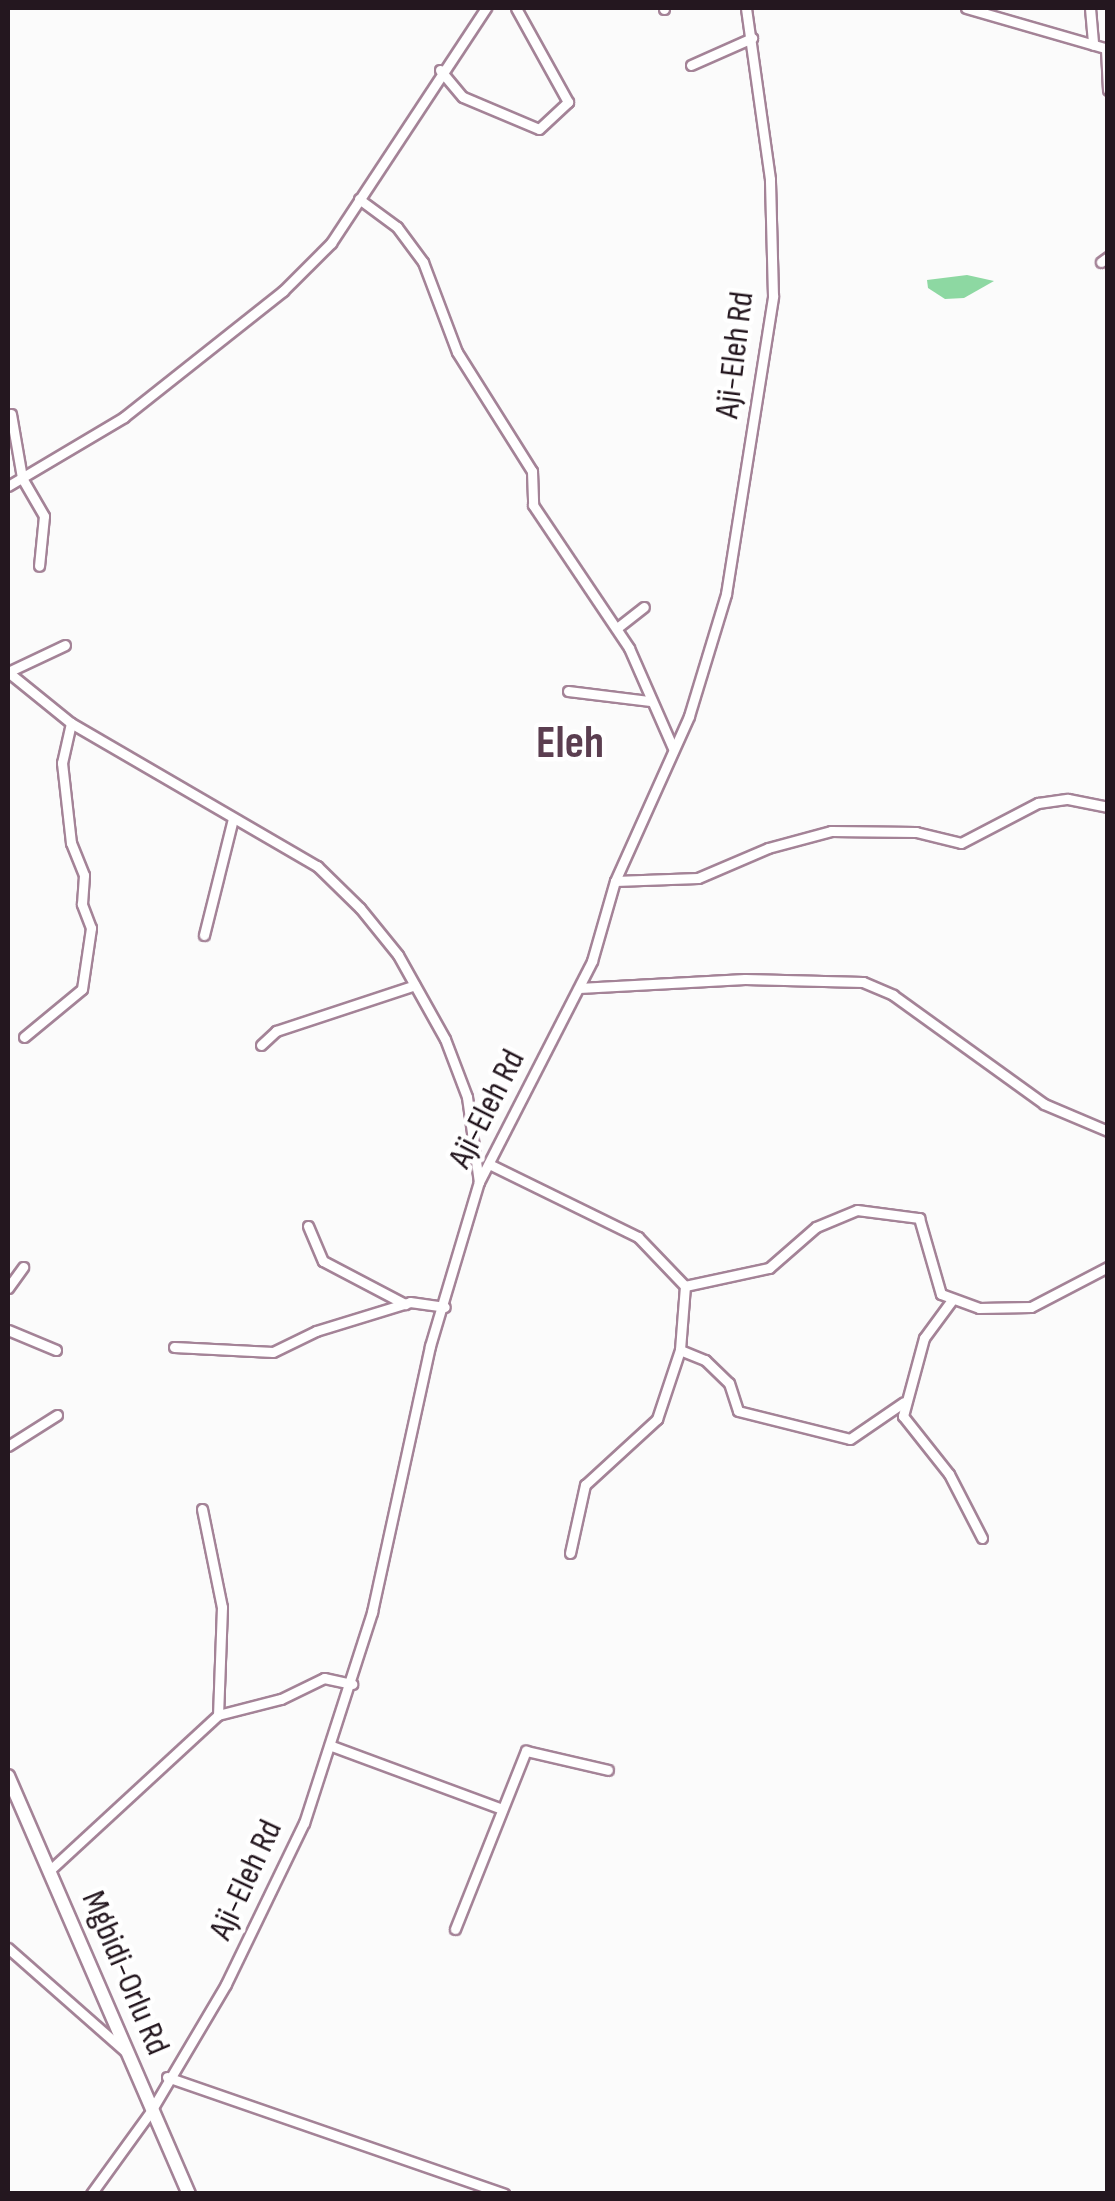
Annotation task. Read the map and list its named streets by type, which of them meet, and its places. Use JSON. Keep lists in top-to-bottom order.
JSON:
{
  "streets": {
    "main road": ["Mgbidi-Orlu Rd"],
    "street": ["Aji-Eleh Rd"]
  },
  "crossings": [
    ["Aji-Eleh Rd", "Mgbidi-Orlu Rd"]
  ],
  "districts": ["Eleh"]
}
